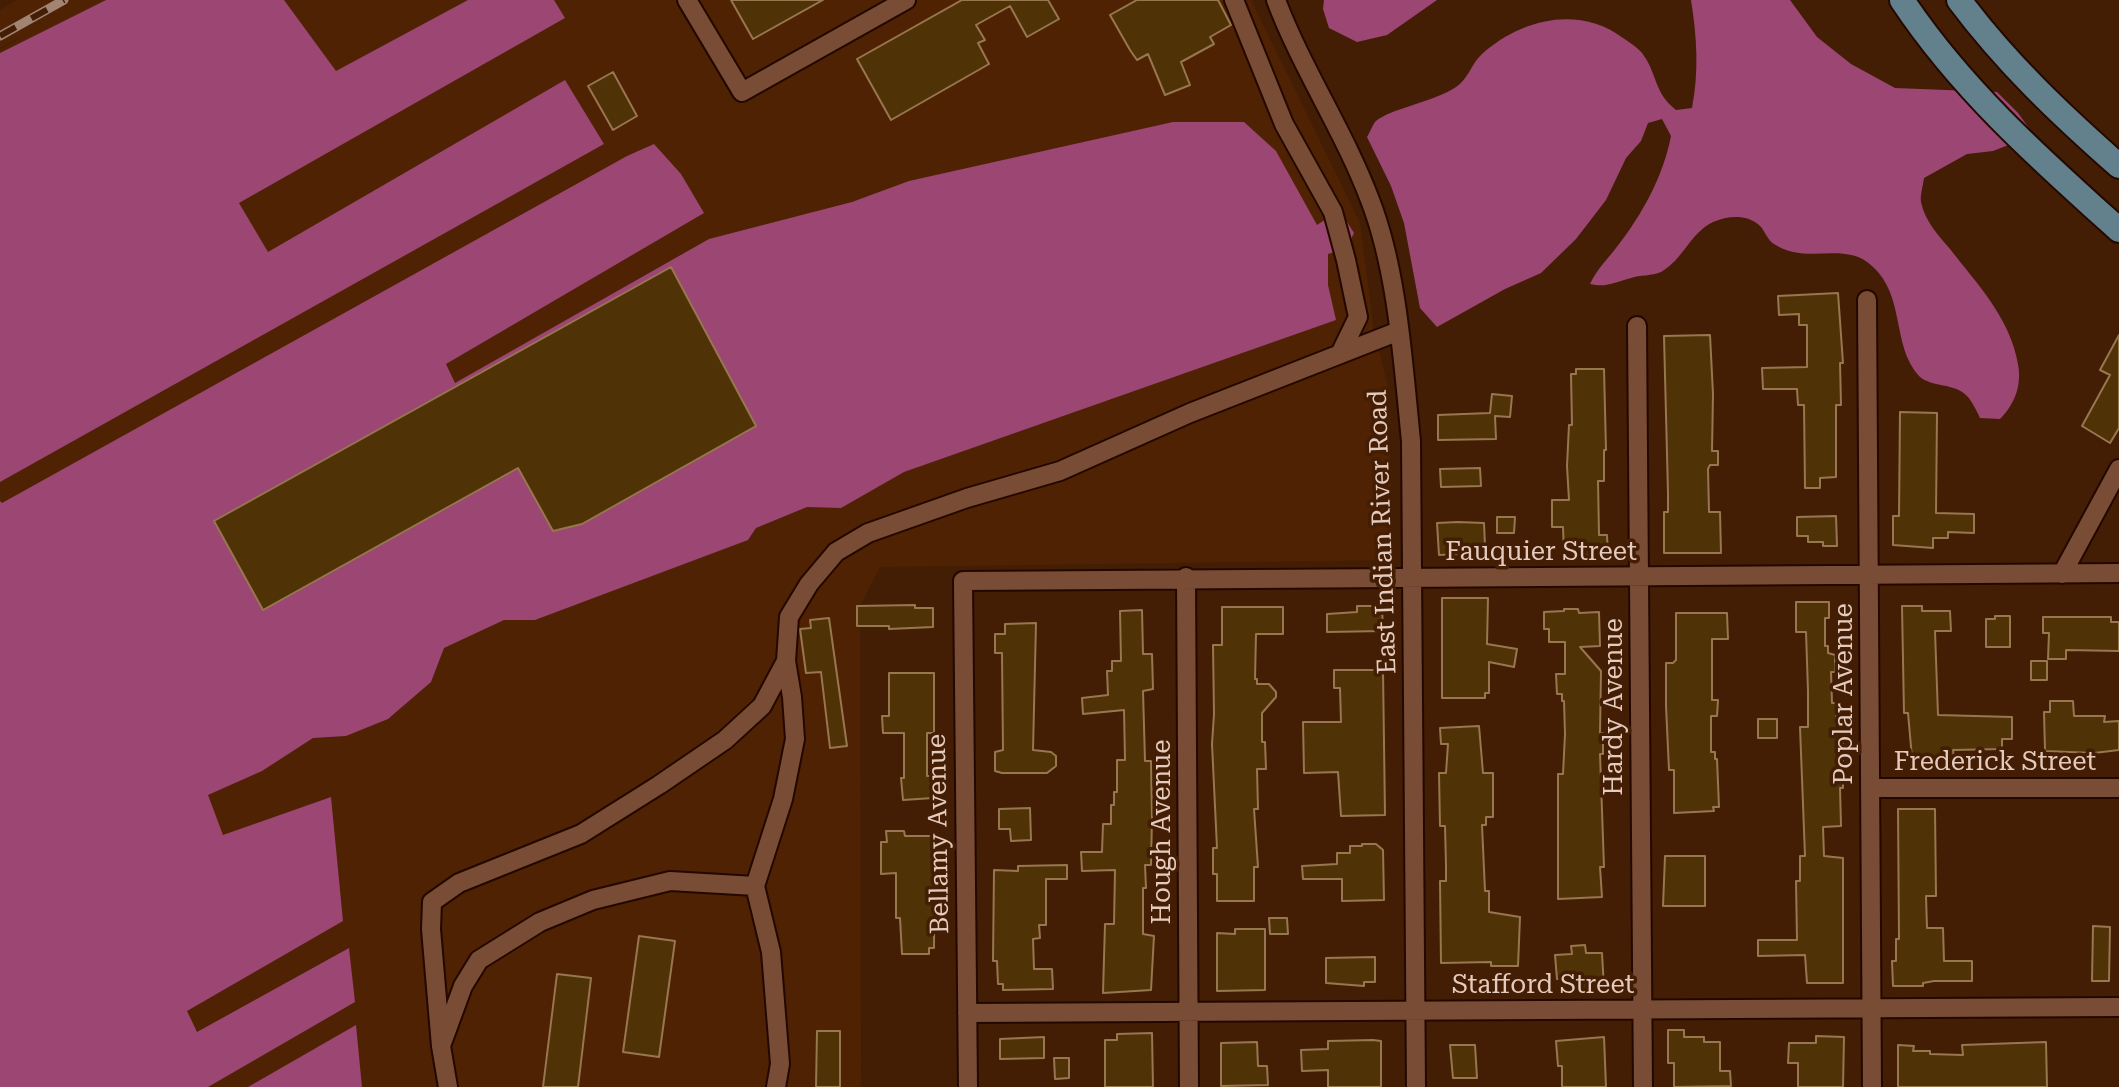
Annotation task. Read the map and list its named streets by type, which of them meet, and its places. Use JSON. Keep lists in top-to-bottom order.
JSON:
{
  "streets": {
    "street": [
      "East Indian River Road",
      "Fauquier Street",
      "Poplar Avenue",
      "Hardy Avenue",
      "Frederick Street",
      "Hough Avenue",
      "Bellamy Avenue",
      "Stafford Street"
    ]
  },
  "crossings": [
    ["East Indian River Road", "Fauquier Street"],
    ["East Indian River Road", "Stafford Street"],
    ["Fauquier Street", "Poplar Avenue"],
    ["Fauquier Street", "Hardy Avenue"],
    ["Fauquier Street", "Hough Avenue"],
    ["Fauquier Street", "Bellamy Avenue"],
    ["Poplar Avenue", "Frederick Street"],
    ["Poplar Avenue", "Stafford Street"],
    ["Hardy Avenue", "Stafford Street"],
    ["Hough Avenue", "Stafford Street"],
    ["Bellamy Avenue", "Stafford Street"]
  ]
}
